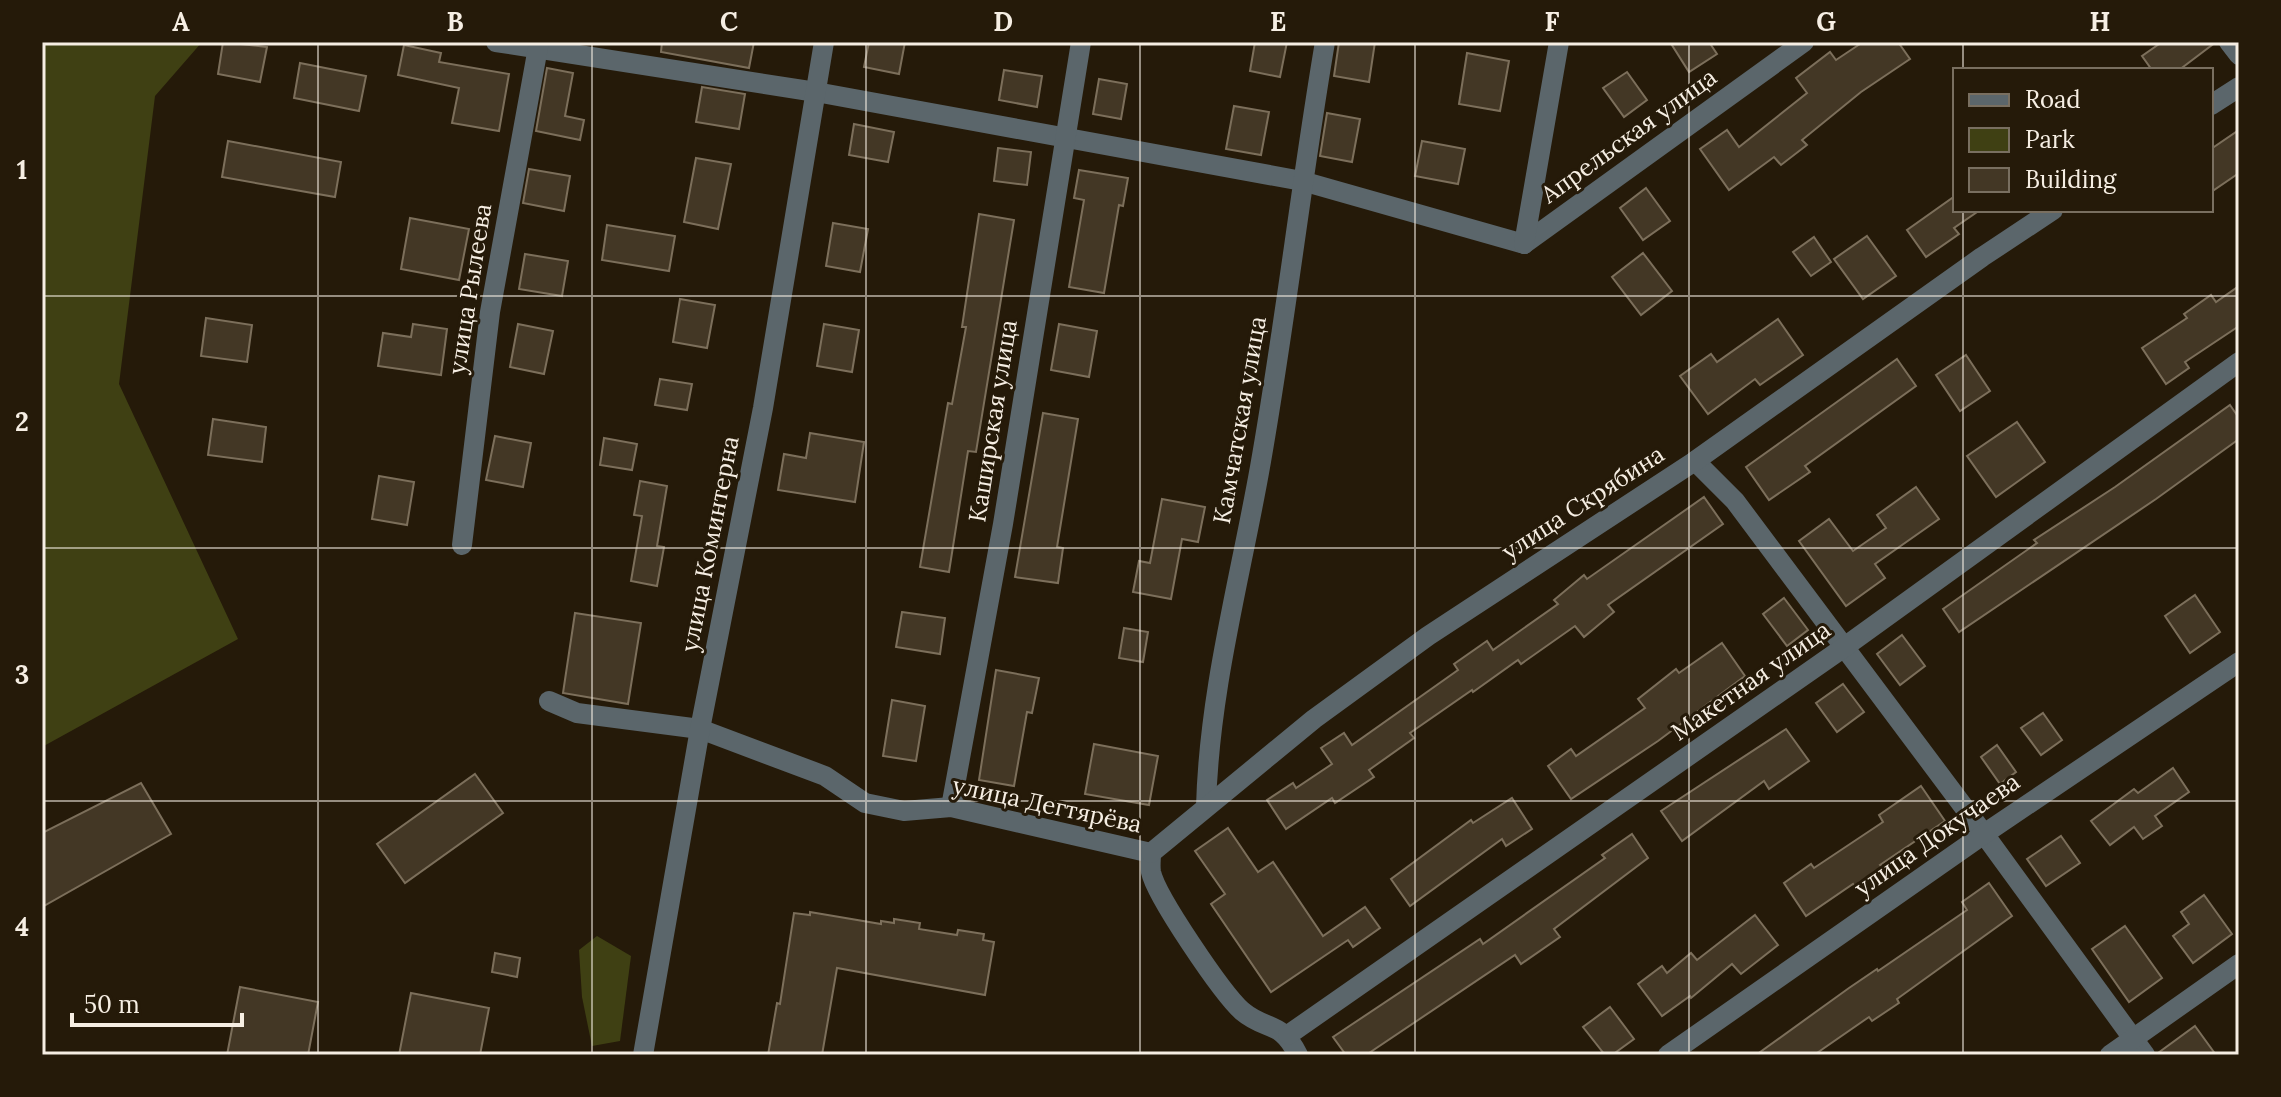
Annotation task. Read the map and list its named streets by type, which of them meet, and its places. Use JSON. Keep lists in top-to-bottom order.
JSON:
{
  "streets": {
    "street": [
      "Апрельская улица",
      "улица Рылеева",
      "Камчатская улица",
      "Каширская улица",
      "улица Скрябина",
      "улица Коминтерна",
      "Макетная улица",
      "улица Дегтярёва",
      "улица Докучаева"
    ]
  },
  "crossings": [
    ["Камчатская улица", "улица Скрябина"],
    ["Каширская улица", "улица Дегтярёва"],
    ["улица Скрябина", "улица Дегтярёва"],
    ["улица Коминтерна", "улица Дегтярёва"],
    ["Макетная улица", "улица Дегтярёва"]
  ],
  "legend": ["Road", "Park", "Building"],
  "scale_bar": "50 m",
  "grid": {
    "columns": [
      "A",
      "B",
      "C",
      "D",
      "E",
      "F",
      "G",
      "H"
    ],
    "rows": [
      "1",
      "2",
      "3",
      "4"
    ]
  }
}
